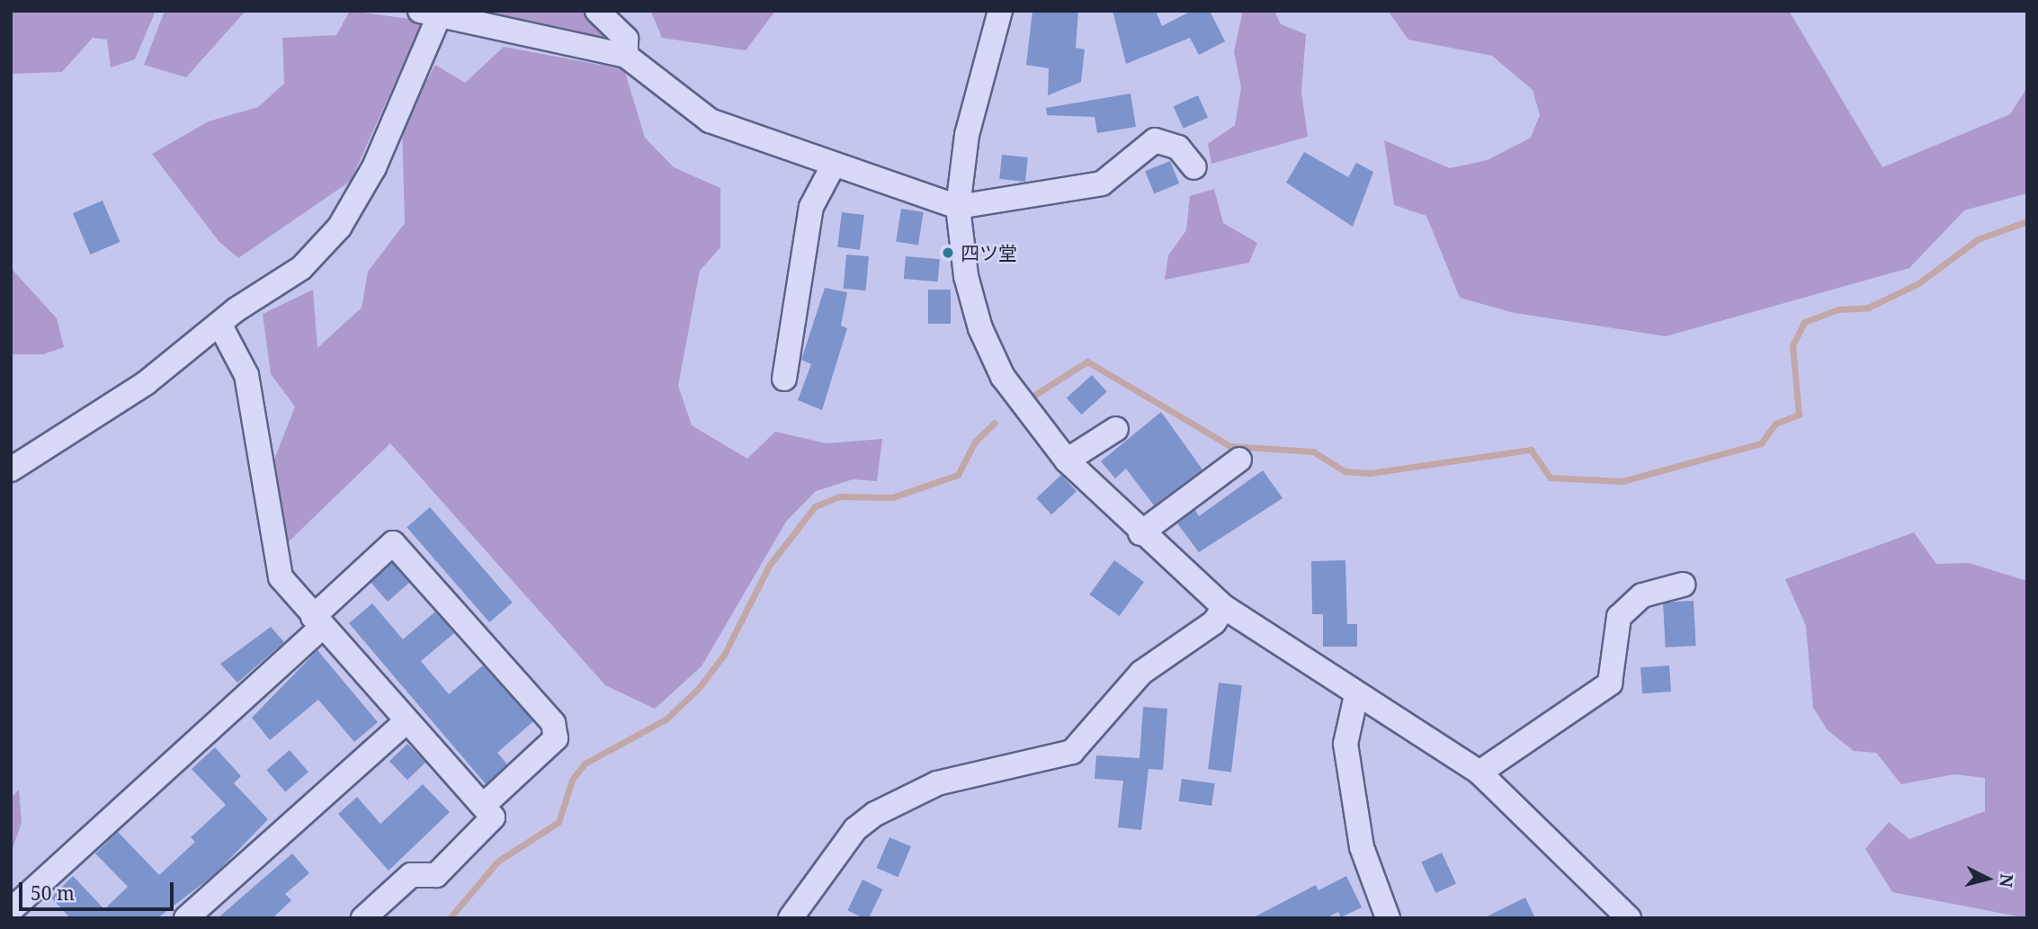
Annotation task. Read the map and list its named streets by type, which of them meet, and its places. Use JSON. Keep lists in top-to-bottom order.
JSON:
{
  "places": ["四ツ堂"],
  "scale_bar": "50 m",
  "north": "right"
}
